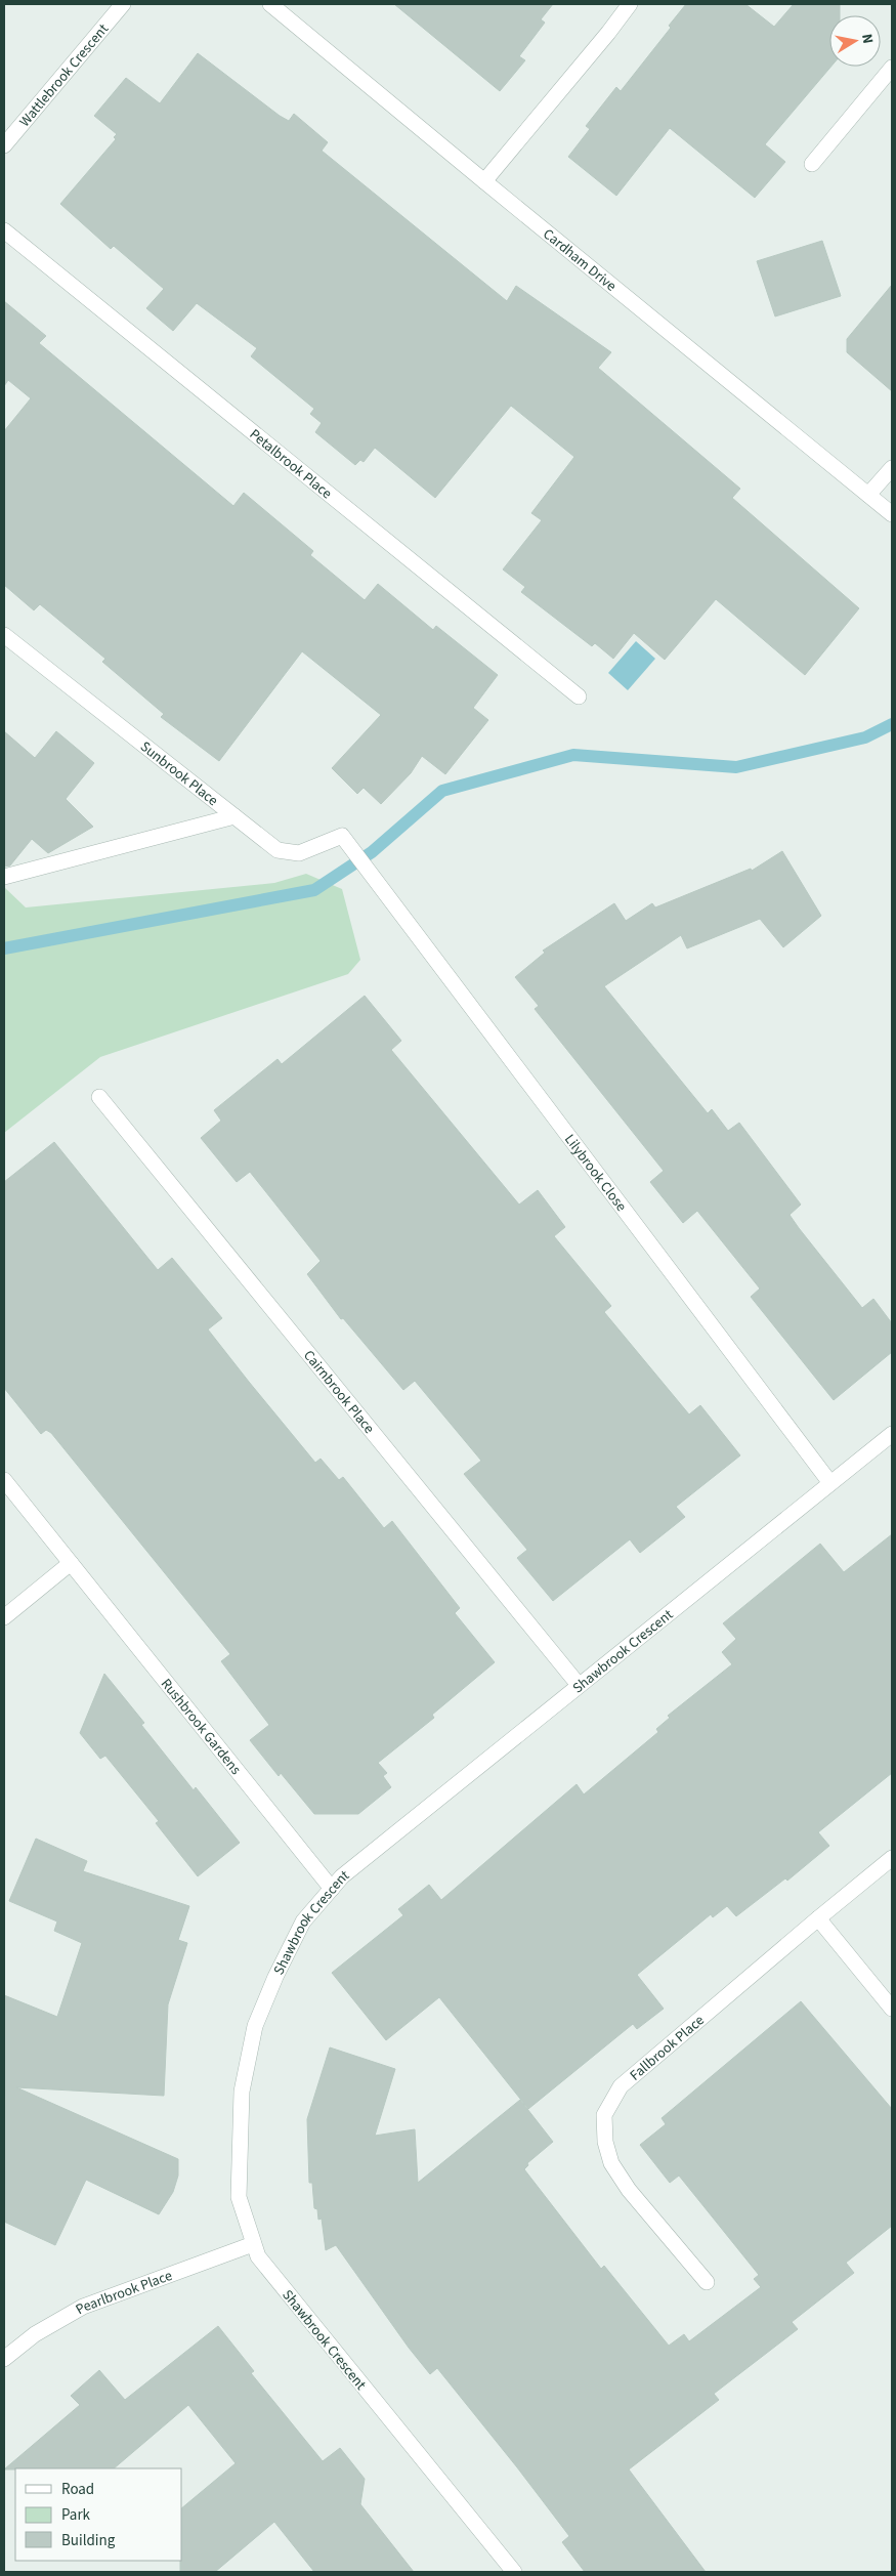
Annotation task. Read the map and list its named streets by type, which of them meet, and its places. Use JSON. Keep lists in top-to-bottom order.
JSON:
{
  "streets": {
    "street": [
      "Wattlebrook Crescent",
      "Cardham Drive",
      "Petalbrook Place",
      "Sunbrook Place",
      "Lilybrook Close",
      "Cairnbrook Place",
      "Shawbrook Crescent",
      "Rushbrook Gardens",
      "Fallbrook Place",
      "Pearlbrook Place"
    ]
  },
  "crossings": [
    ["Sunbrook Place", "Lilybrook Close"],
    ["Lilybrook Close", "Shawbrook Crescent"],
    ["Cairnbrook Place", "Shawbrook Crescent"],
    ["Shawbrook Crescent", "Rushbrook Gardens"],
    ["Shawbrook Crescent", "Pearlbrook Place"]
  ],
  "legend": ["Road", "Park", "Building"],
  "north": "right"
}
